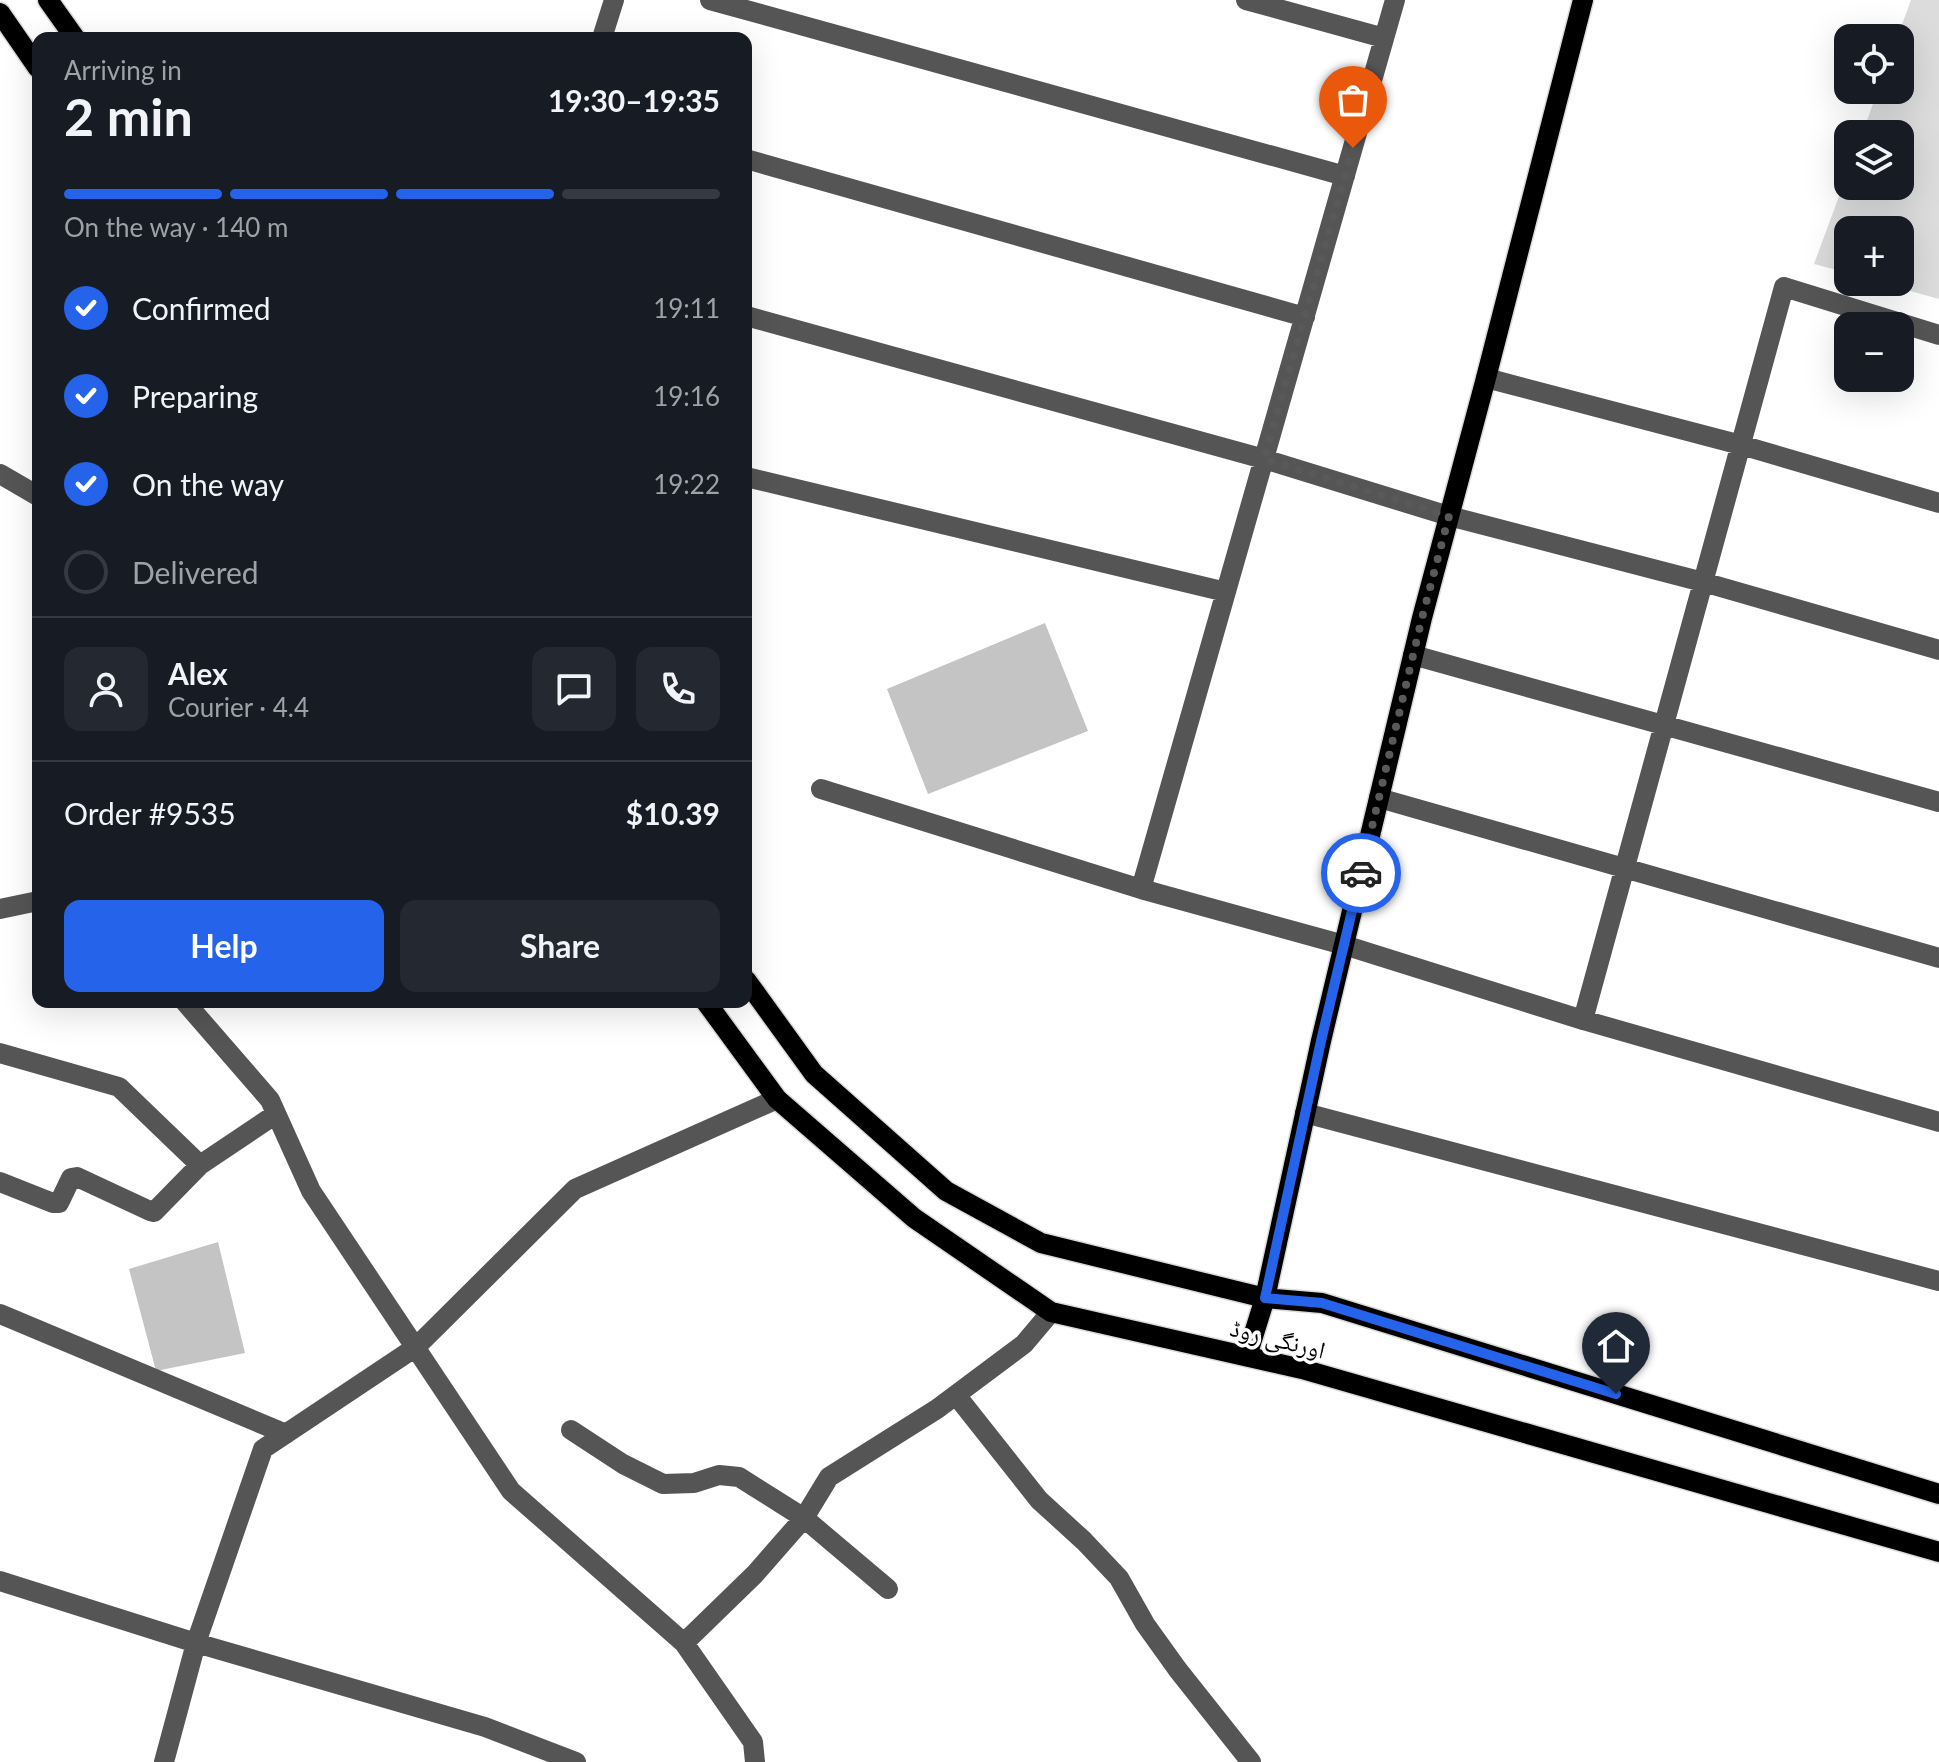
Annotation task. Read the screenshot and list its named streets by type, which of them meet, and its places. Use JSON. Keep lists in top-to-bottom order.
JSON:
{
  "streets": {
    "main road": ["اورنگی روڈ"]
  },
  "page": {
    "map_buttons": ["+", "−"],
    "heading": ["2 min", "Arriving in", "19:30–19:35"],
    "panel": [
      "Alex",
      "Courier · 4.4",
      "Order #9535",
      "$10.39"
    ],
    "bar": "On the way · 140 m",
    "list": [
      ["Confirmed", "19:11"],
      ["Preparing", "19:16"],
      ["On the way", "19:22"],
      "Delivered"
    ],
    "buttons": ["Help", "Share"]
  }
}
